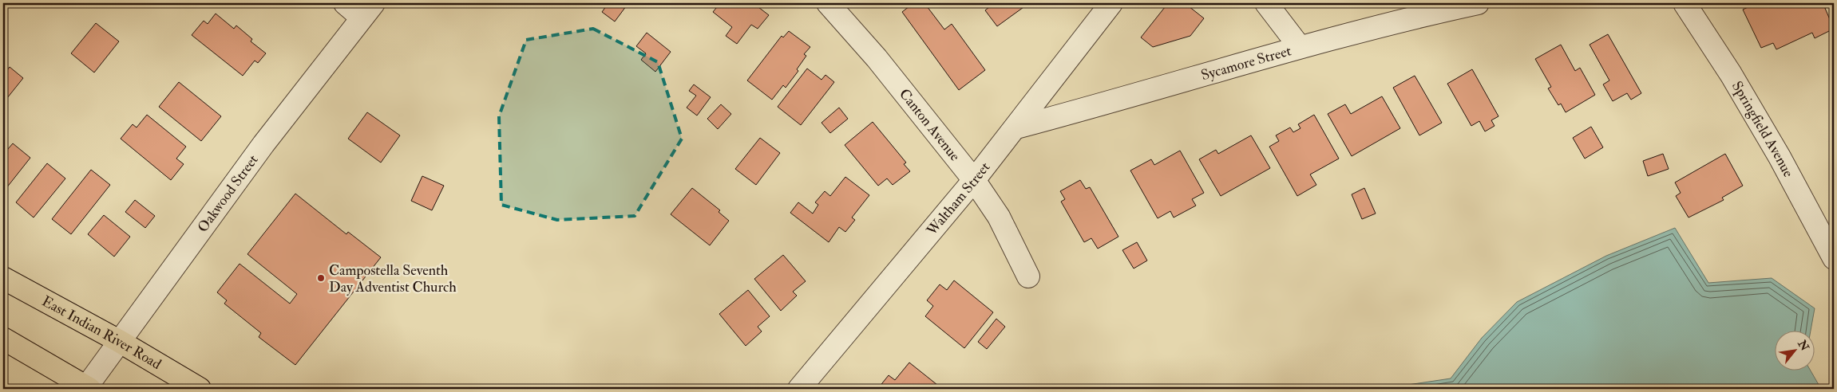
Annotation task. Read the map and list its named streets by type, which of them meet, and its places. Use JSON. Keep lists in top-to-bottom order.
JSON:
{
  "streets": {
    "main road": ["East Indian River Road"],
    "street": [
      "Sycamore Street",
      "Canton Avenue",
      "Springfield Avenue",
      "Oakwood Street",
      "Waltham Street"
    ]
  },
  "crossings": [
    ["Sycamore Street", "Waltham Street"],
    ["Canton Avenue", "Waltham Street"],
    ["Oakwood Street", "East Indian River Road"]
  ],
  "places": ["Campostella Seventh Day Adventist Church"],
  "north": "top right"
}
